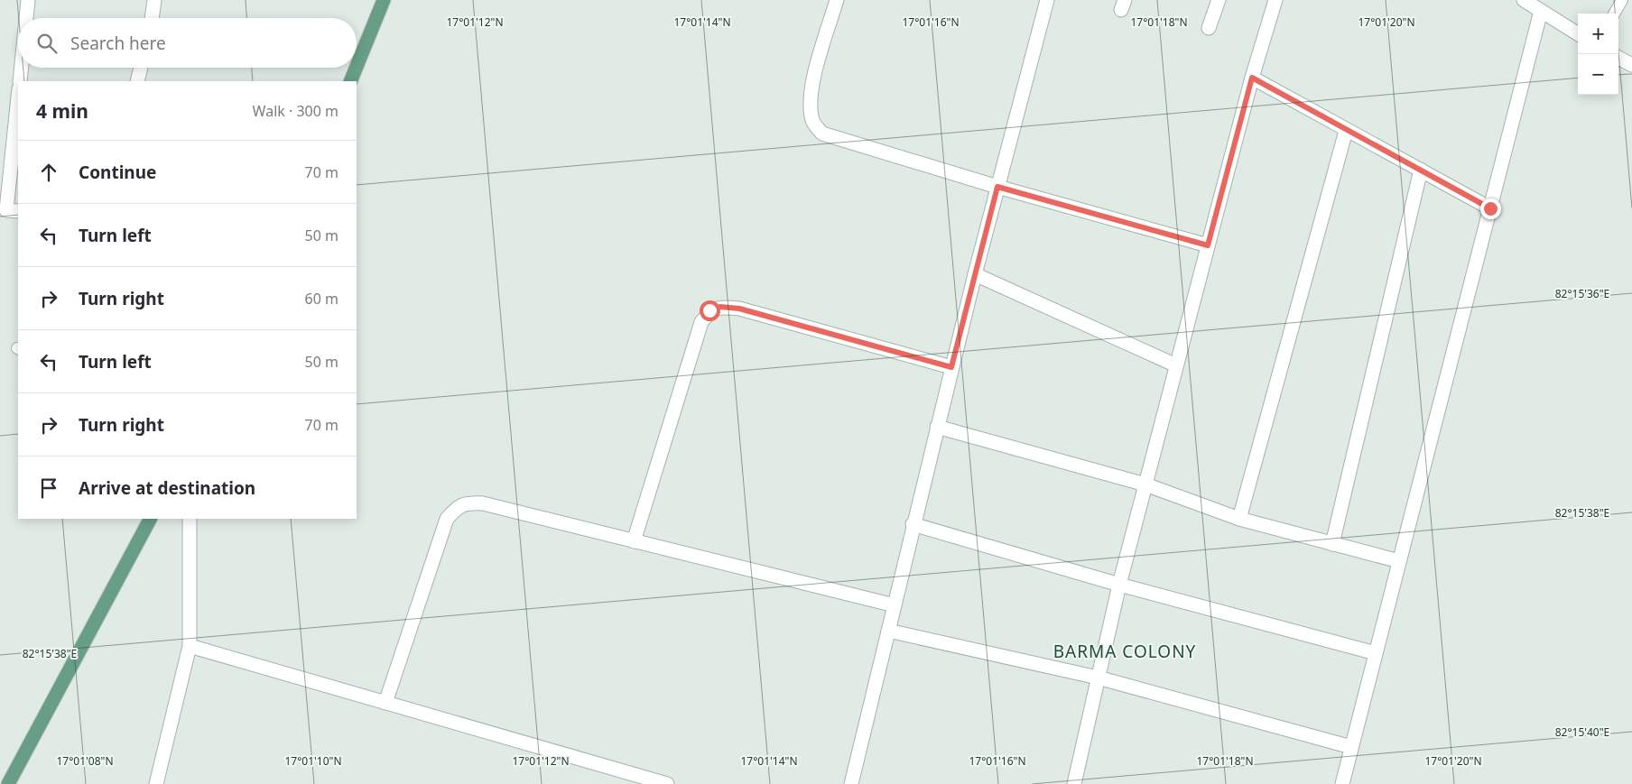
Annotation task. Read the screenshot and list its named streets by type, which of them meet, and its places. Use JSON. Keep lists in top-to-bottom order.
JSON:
{
  "districts": ["BARMA COLONY"],
  "page": {
    "map_buttons": ["+", "−"],
    "search": "Search here",
    "heading": ["4 min", "Walk · 300 m"],
    "list": [
      ["Continue", "70 m"],
      ["Turn left", "50 m"],
      ["Turn right", "60 m"],
      ["Turn left", "50 m"],
      ["Turn right", "70 m"],
      "Arrive at destination"
    ]
  },
  "coordinates": [
    "17°01'12\"N",
    "17°01'14\"N",
    "17°01'16\"N",
    "17°01'18\"N",
    "17°01'20\"N",
    "82°15'36\"E",
    "82°15'38\"E",
    "82°15'40\"E",
    "17°01'08\"N",
    "17°01'10\"N"
  ]
}
